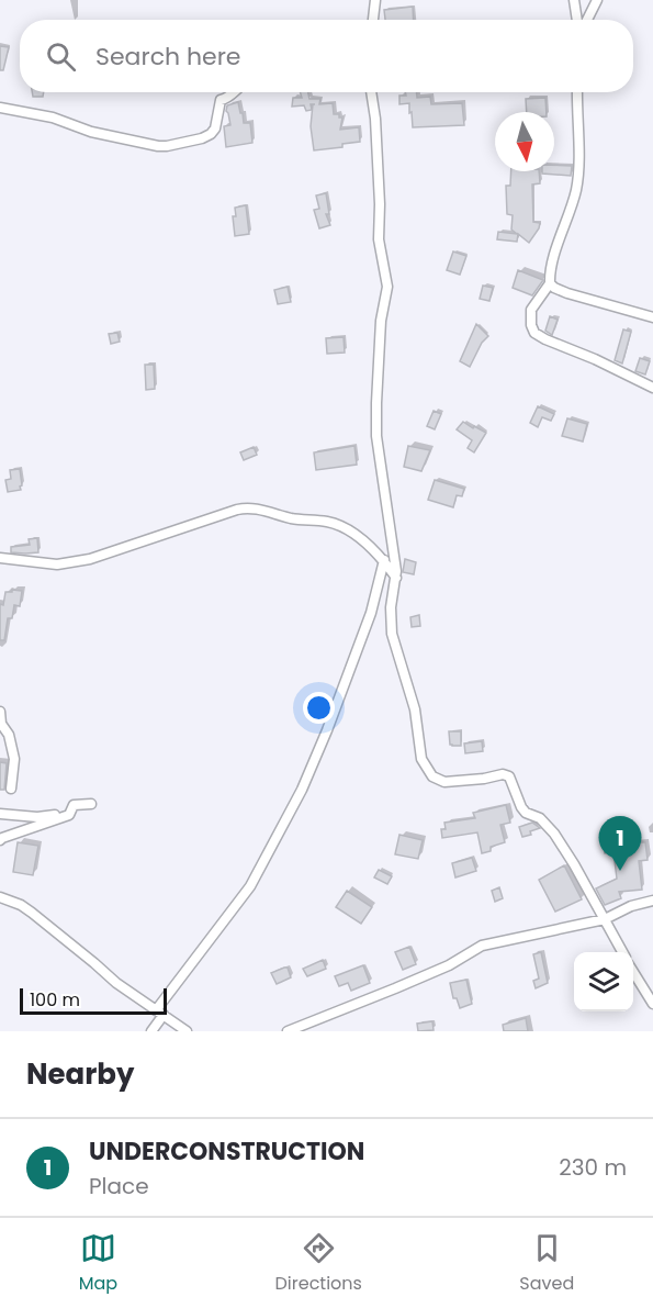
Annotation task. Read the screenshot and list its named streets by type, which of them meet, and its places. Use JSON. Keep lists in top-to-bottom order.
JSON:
{
  "scale_bar": "100 m",
  "north": "bottom",
  "page": {
    "search": "Search here",
    "pins": "1",
    "scale": "100 m",
    "heading": "Nearby",
    "list": [
      {
        "mark": "1",
        "name": "UNDERCONSTRUCTION",
        "note": "Place",
        "value": "230 m"
      }
    ],
    "nav": ["Map", "Directions", "Saved"]
  }
}
